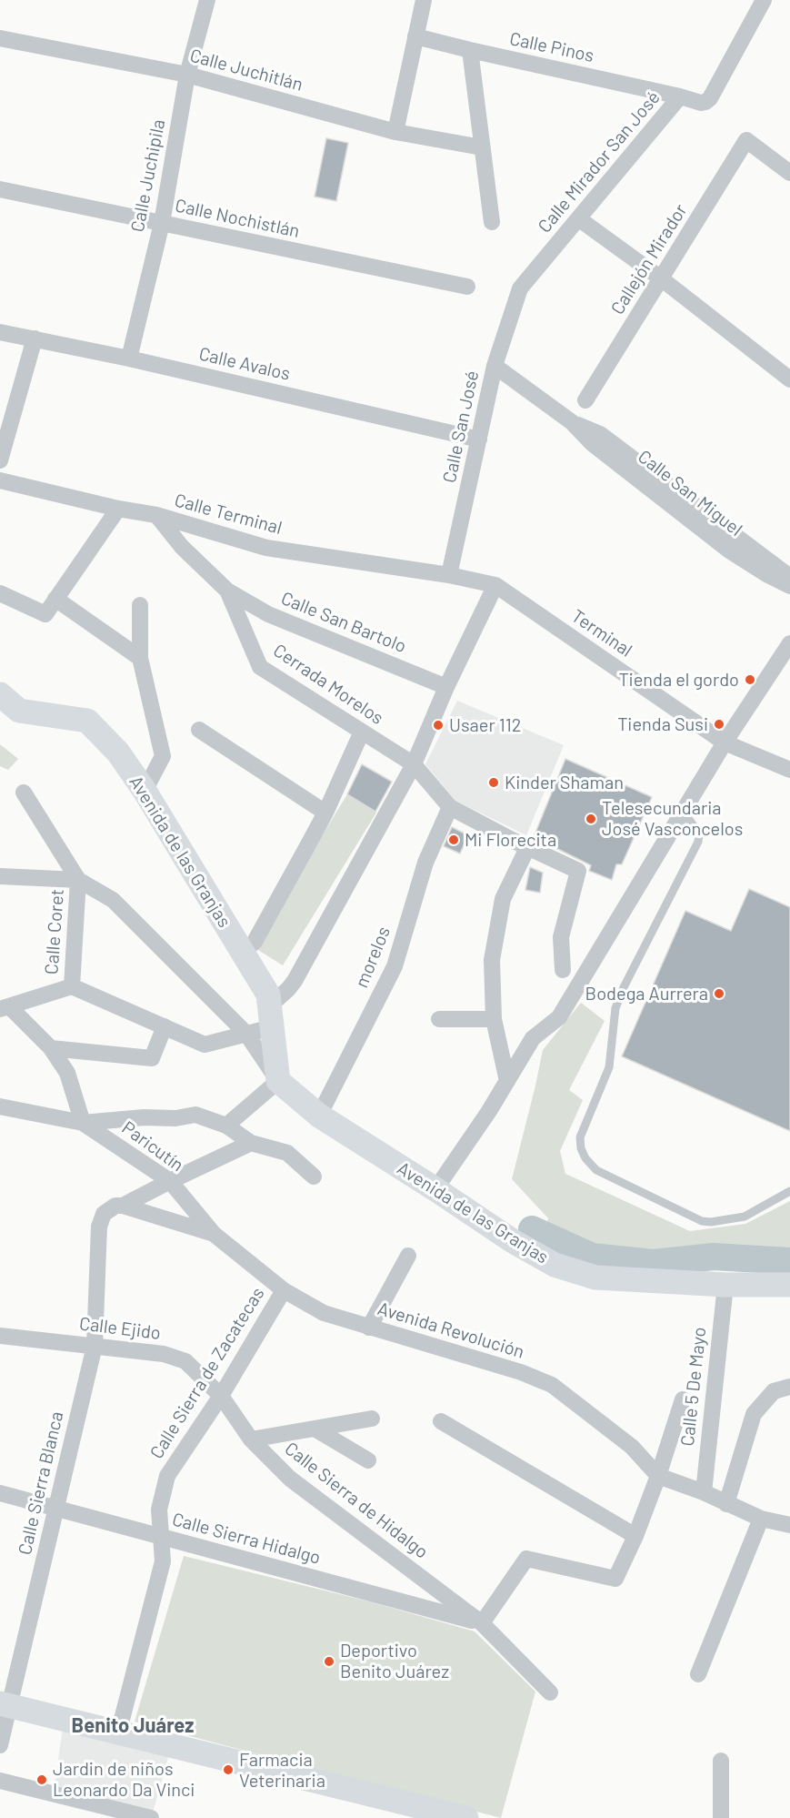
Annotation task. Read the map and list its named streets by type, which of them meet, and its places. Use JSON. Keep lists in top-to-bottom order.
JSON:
{
  "streets": {
    "street": [
      "Calle Pinos",
      "Calle Juchitlán",
      "Calle Mirador San José",
      "Calle Juchipila",
      "Calle Nochistlán",
      "Callejón Mirador",
      "Calle Avalos",
      "Calle San José",
      "Calle San Miguel",
      "Calle Terminal",
      "Calle San Bartolo",
      "Terminal",
      "Cerrada Morelos",
      "Avenida de las Granjas",
      "Calle Coret",
      "morelos",
      "Paricutín",
      "Calle Ejido",
      "Avenida Revolución",
      "Calle Sierra de Zacatecas",
      "Calle 5 De Mayo",
      "Calle Sierra Blanca",
      "Calle Sierra de Hidalgo",
      "Calle Sierra Hidalgo"
    ]
  },
  "crossings": [
    ["Calle Pinos", "Calle Mirador San José"],
    ["Calle Juchitlán", "Calle Juchipila"],
    ["Calle Mirador San José", "Calle San José"],
    ["Calle Juchipila", "Calle Nochistlán"],
    ["Calle Juchipila", "Calle Avalos"],
    ["Calle Avalos", "Calle San José"],
    ["Calle San José", "Calle San Miguel"],
    ["Calle San José", "Calle Terminal"],
    ["Calle San José", "Terminal"],
    ["Calle Terminal", "Terminal"],
    ["Calle San Bartolo", "Cerrada Morelos"],
    ["Cerrada Morelos", "morelos"],
    ["Avenida de las Granjas", "Calle Coret"],
    ["Avenida de las Granjas", "morelos"],
    ["Avenida de las Granjas", "Calle 5 De Mayo"],
    ["Paricutín", "Avenida Revolución"],
    ["Calle Ejido", "Calle Sierra de Zacatecas"],
    ["Calle Ejido", "Calle Sierra Blanca"],
    ["Calle Ejido", "Calle Sierra de Hidalgo"],
    ["Avenida Revolución", "Calle Sierra de Zacatecas"],
    ["Avenida Revolución", "Calle 5 De Mayo"],
    ["Avenida Revolución", "Calle Sierra Blanca"],
    ["Calle Sierra de Zacatecas", "Calle Sierra de Hidalgo"],
    ["Calle Sierra de Zacatecas", "Calle Sierra Hidalgo"],
    ["Calle Sierra Blanca", "Calle Sierra Hidalgo"],
    ["Calle Sierra de Hidalgo", "Calle Sierra Hidalgo"]
  ],
  "districts": ["Benito Juárez"],
  "places": [
    "Tienda el gordo",
    "Tienda Susi",
    "Usaer 112",
    "Kinder Shaman",
    "Telesecundaria José Vasconcelos",
    "Mi Florecita",
    "Bodega Aurrera",
    "Deportivo Benito Juárez",
    "Farmacia Veterinaria",
    "Jardin de niños Leonardo Da Vinci"
  ]
}
